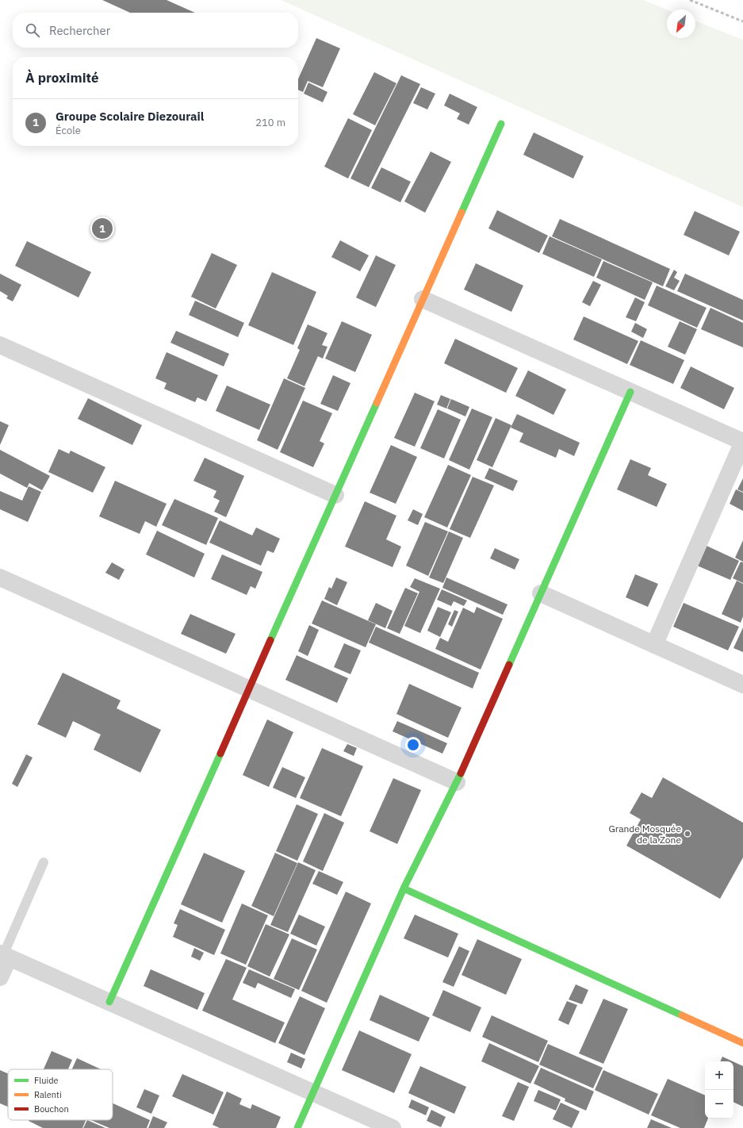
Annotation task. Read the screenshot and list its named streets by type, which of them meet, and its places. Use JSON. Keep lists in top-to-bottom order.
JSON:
{
  "places": ["Grande Mosquée de la Zone"],
  "legend": ["Fluide", "Ralenti", "Bouchon"],
  "north": "bottom left",
  "page": {
    "search": "Rechercher",
    "heading": "À proximité",
    "list": [
      {
        "mark": "1",
        "name": "Groupe Scolaire Diezourail",
        "note": "École",
        "value": "210 m"
      }
    ],
    "pins": "1",
    "map_buttons": ["+", "−"]
  }
}
